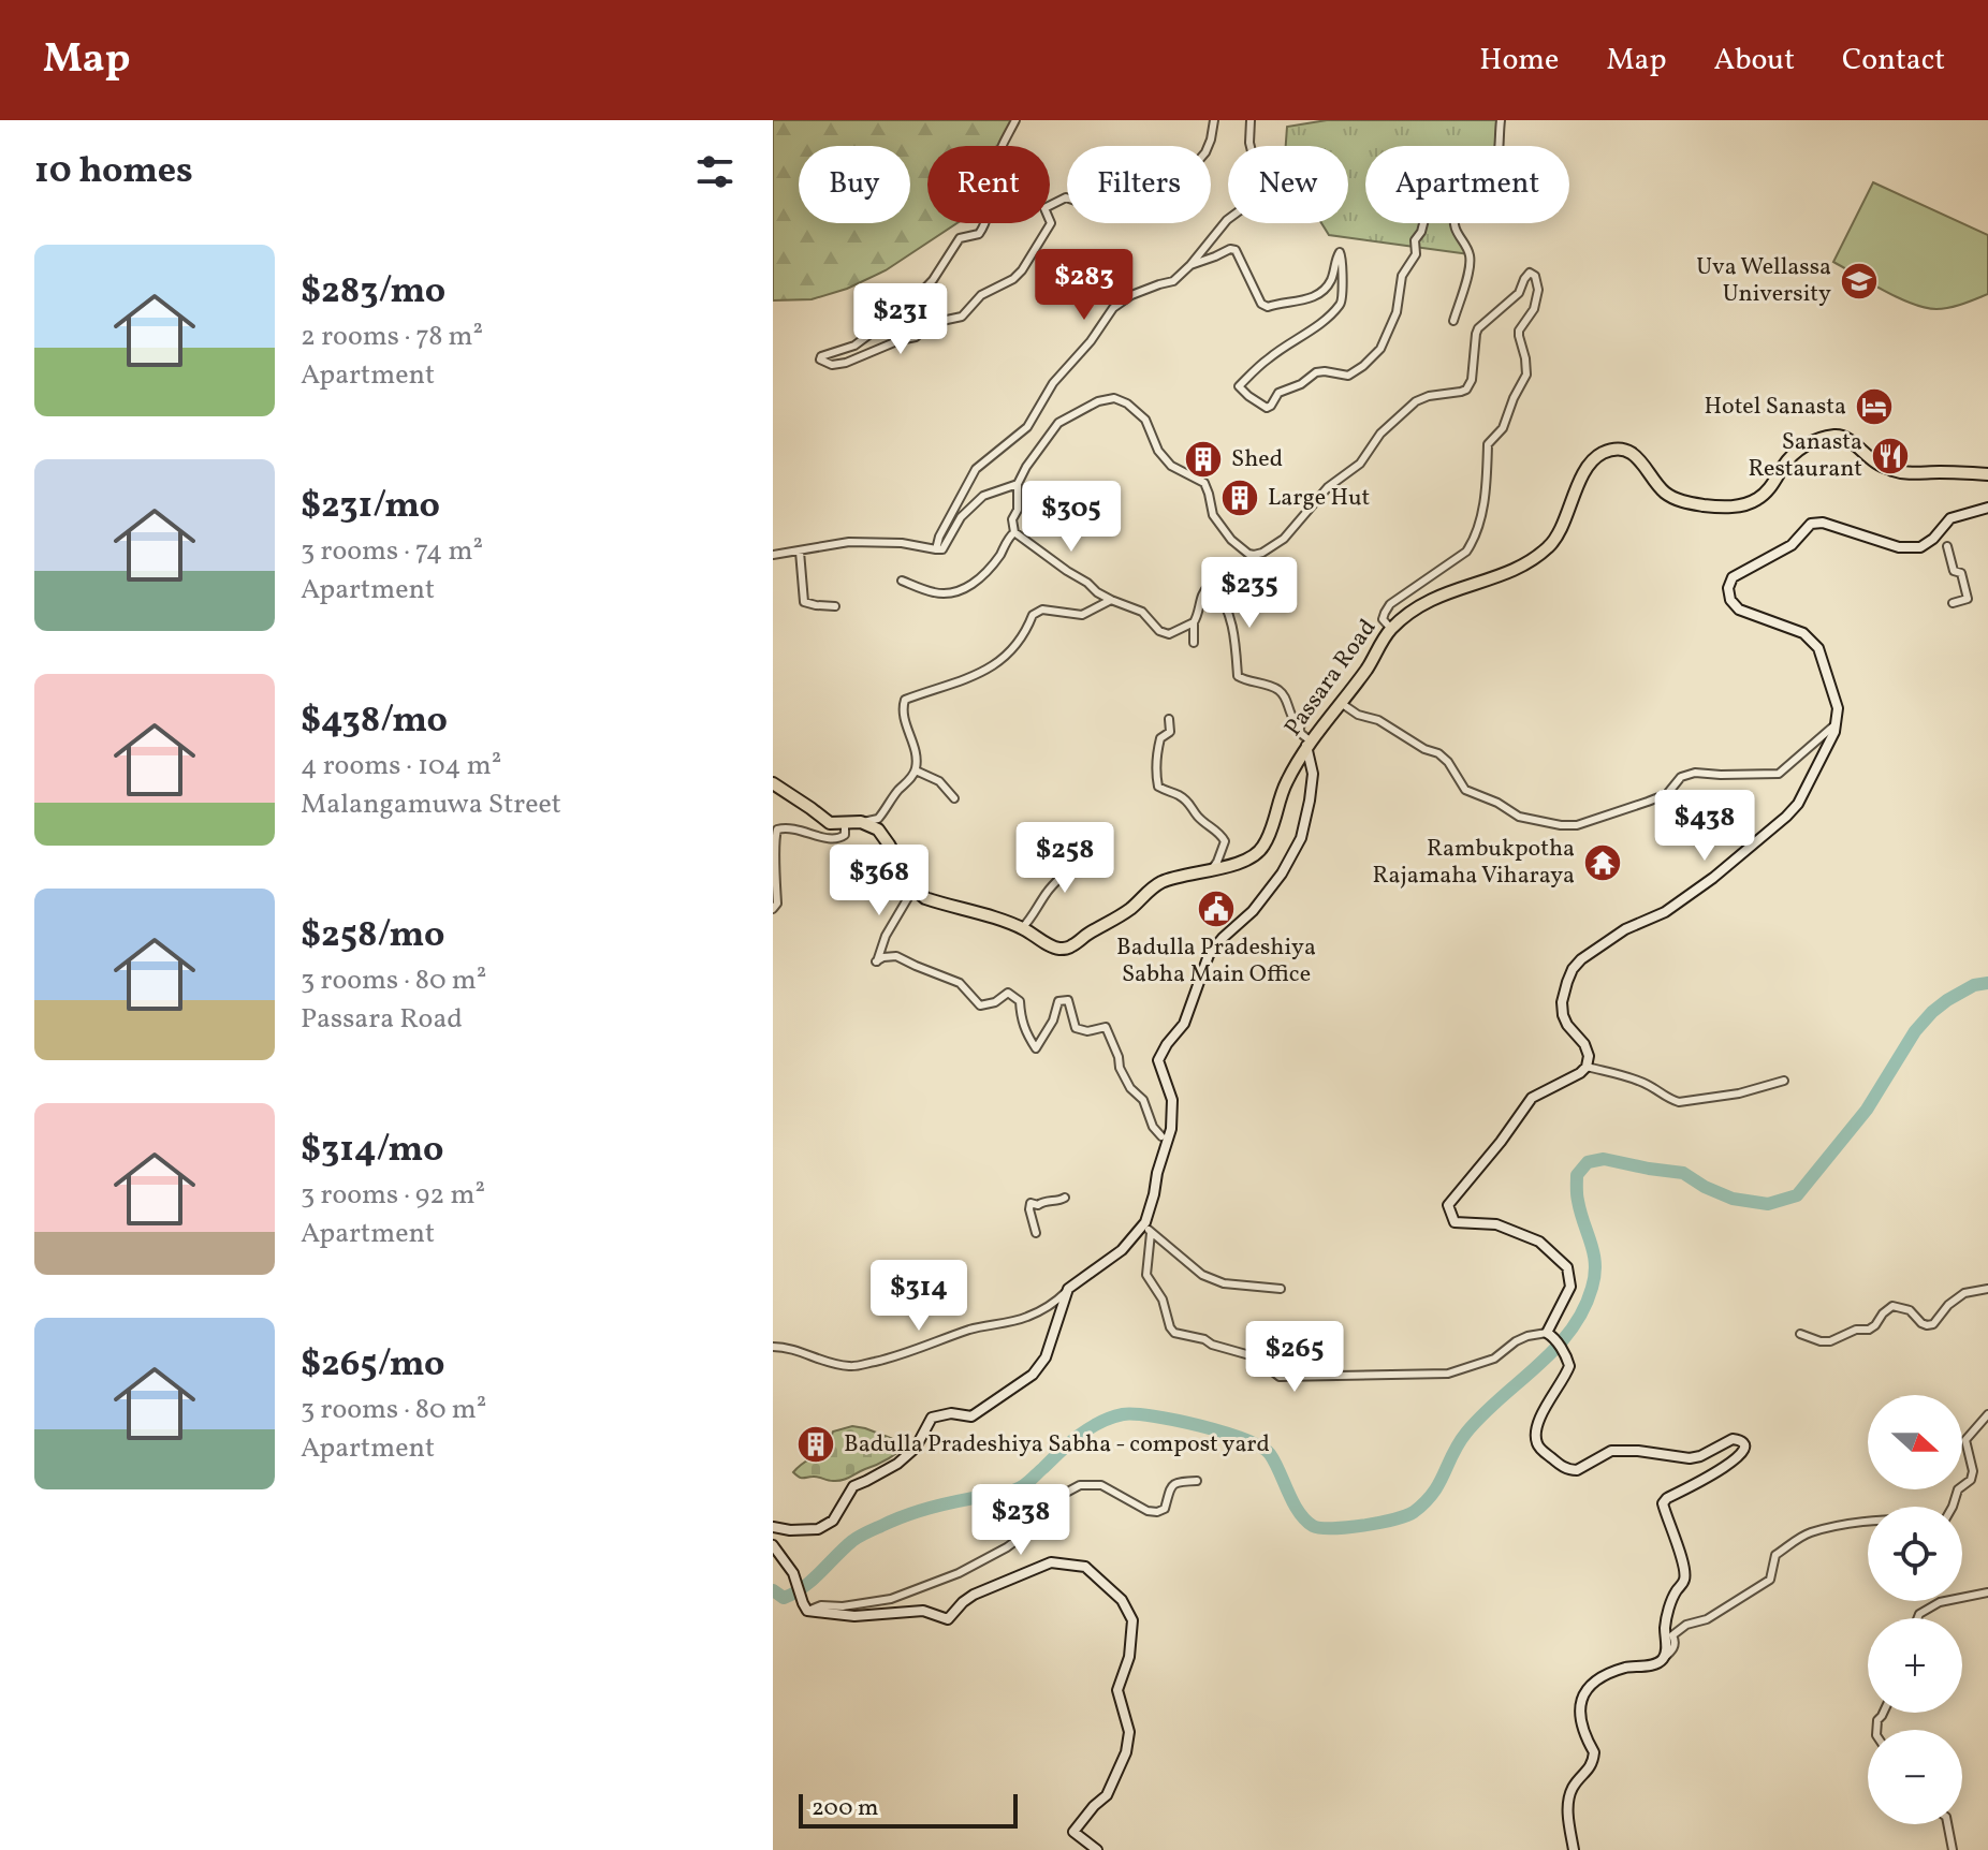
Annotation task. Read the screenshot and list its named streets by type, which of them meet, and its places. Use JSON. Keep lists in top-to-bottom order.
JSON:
{
  "streets": {
    "highway": ["Passara Road"]
  },
  "places": {
    "school or university": ["Uva Wellassa University"],
    "hotel": ["Hotel Sanasta"],
    "restaurant": ["Sanasta Restaurant"],
    "building": ["Shed", "Large Hut", "Badulla Pradeshiya Sabha - compost yard"],
    "temple": ["Rambukpotha Rajamaha Viharaya"],
    "public building": ["Badulla Pradeshiya Sabha Main Office"]
  },
  "scale_bar": "200 m",
  "north": "right",
  "page": {
    "header": "Map",
    "nav": [
      "Home",
      "Map",
      "About",
      "Contact"
    ],
    "heading": "10 homes",
    "chip": [
      "Buy",
      "Rent",
      "Filters",
      "New",
      "Apartment"
    ],
    "list": [
      {
        "name": "$283/mo",
        "note": "2 rooms · 78 m² · Apartment"
      },
      {
        "name": "$231/mo",
        "note": "3 rooms · 74 m² · Apartment"
      },
      {
        "name": "$438/mo",
        "note": "4 rooms · 104 m² · Malangamuwa Street"
      },
      {
        "name": "$258/mo",
        "note": "3 rooms · 80 m² · Passara Road"
      },
      {
        "name": "$314/mo",
        "note": "3 rooms · 92 m² · Apartment"
      },
      {
        "name": "$265/mo",
        "note": "3 rooms · 80 m² · Apartment"
      }
    ],
    "price": [
      "$283",
      "$231",
      "$305",
      "$235",
      "$438",
      "$258",
      "$368",
      "$314",
      "$265",
      "$238"
    ],
    "map_buttons": ["+", "−"],
    "scale": "200 m"
  }
}
